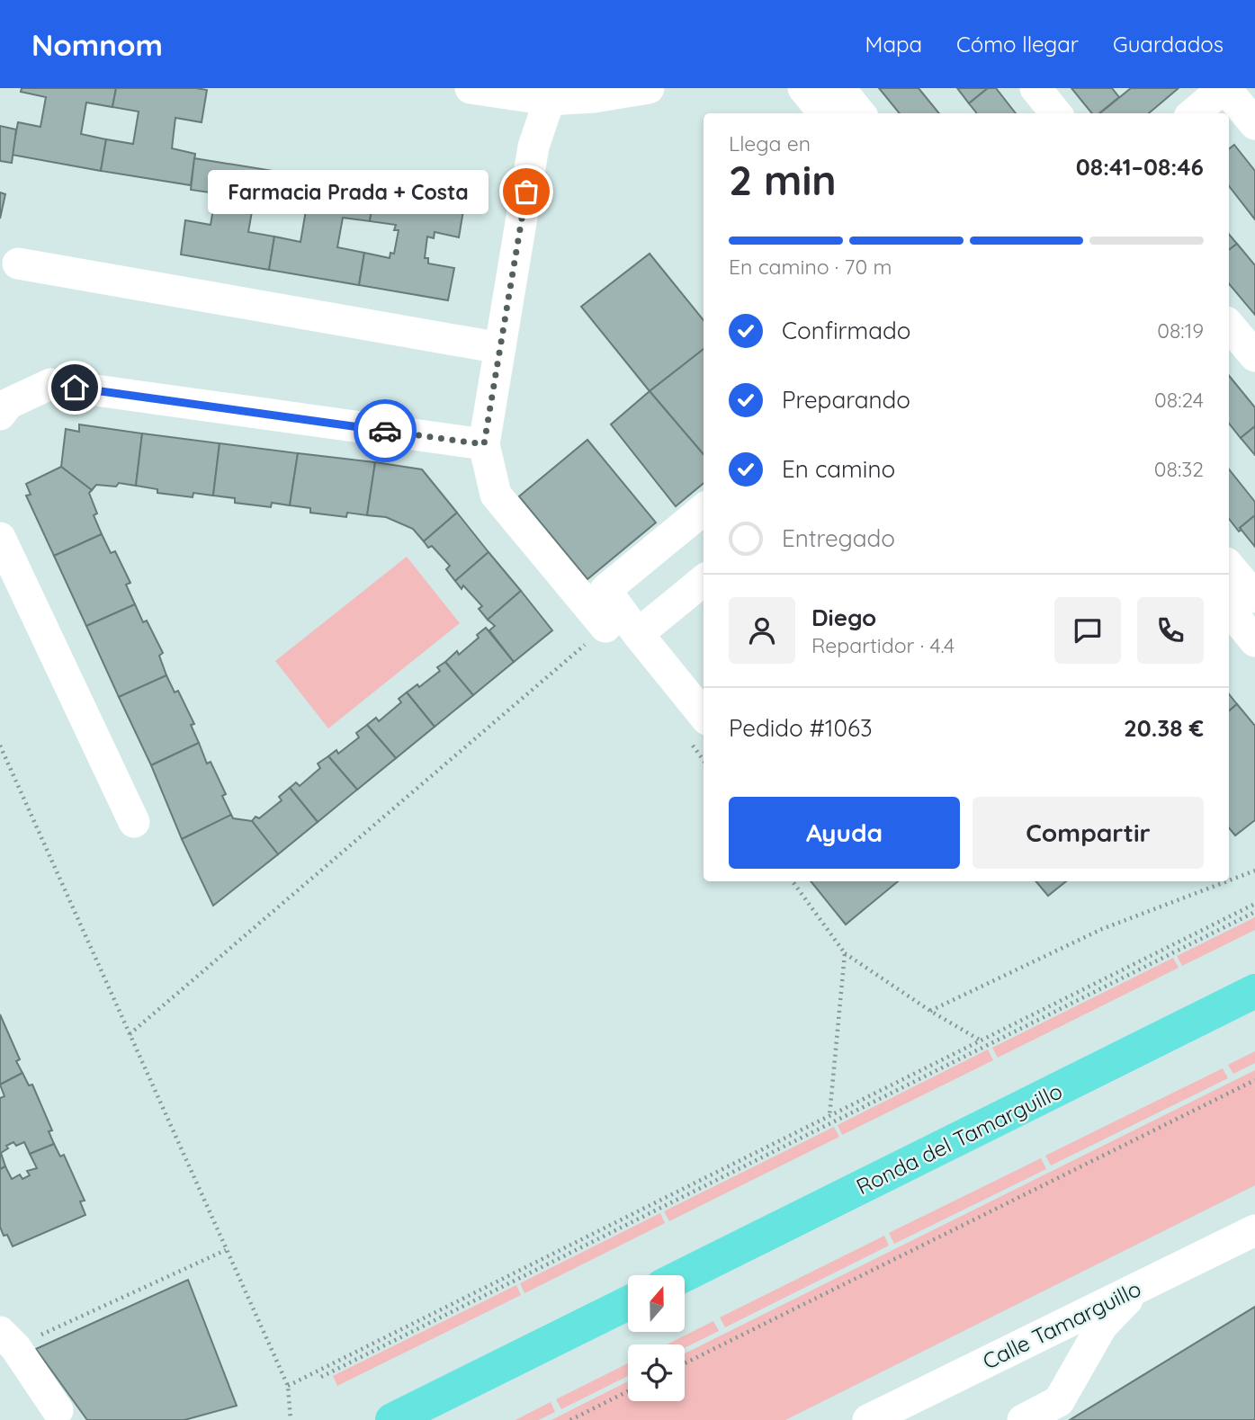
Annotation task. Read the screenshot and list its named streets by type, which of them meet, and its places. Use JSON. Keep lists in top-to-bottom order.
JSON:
{
  "streets": {
    "main road": ["Ronda del Tamarguillo"],
    "street": ["Calle Tamarguillo"]
  },
  "places": ["Farmacia Prada + Costa"],
  "north": "top",
  "page": {
    "header": "Nomnom",
    "nav": ["Mapa", "Cómo llegar", "Guardados"],
    "heading": ["2 min", "Llega en", "08:41–08:46"],
    "panel": [
      "Diego",
      "Repartidor · 4.4",
      "Pedido #1063",
      "20.38 €"
    ],
    "bubble": "Farmacia Prada + Costa",
    "bar": "En camino · 70 m",
    "list": [
      ["Confirmado", "08:19"],
      ["Preparando", "08:24"],
      ["En camino", "08:32"],
      "Entregado"
    ],
    "buttons": ["Ayuda", "Compartir"]
  }
}
